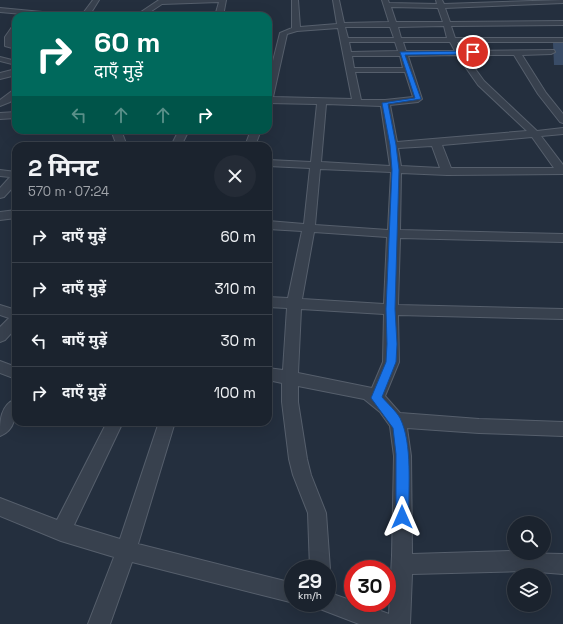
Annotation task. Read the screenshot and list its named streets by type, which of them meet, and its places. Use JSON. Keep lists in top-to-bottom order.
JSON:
{
  "page": {
    "turn": ["60 m", "दाएँ मुड़ें"],
    "heading": ["2 मिनट", "570 m · 07:24"],
    "list": [
      {
        "name": "दाएँ मुड़ें",
        "value": "60 m"
      },
      {
        "name": "दाएँ मुड़ें",
        "value": "310 m"
      },
      {
        "name": "बाएँ मुड़ें",
        "value": "30 m"
      },
      {
        "name": "दाएँ मुड़ें",
        "value": "100 m"
      }
    ],
    "speed": "29 km/h",
    "limit": "30"
  }
}
